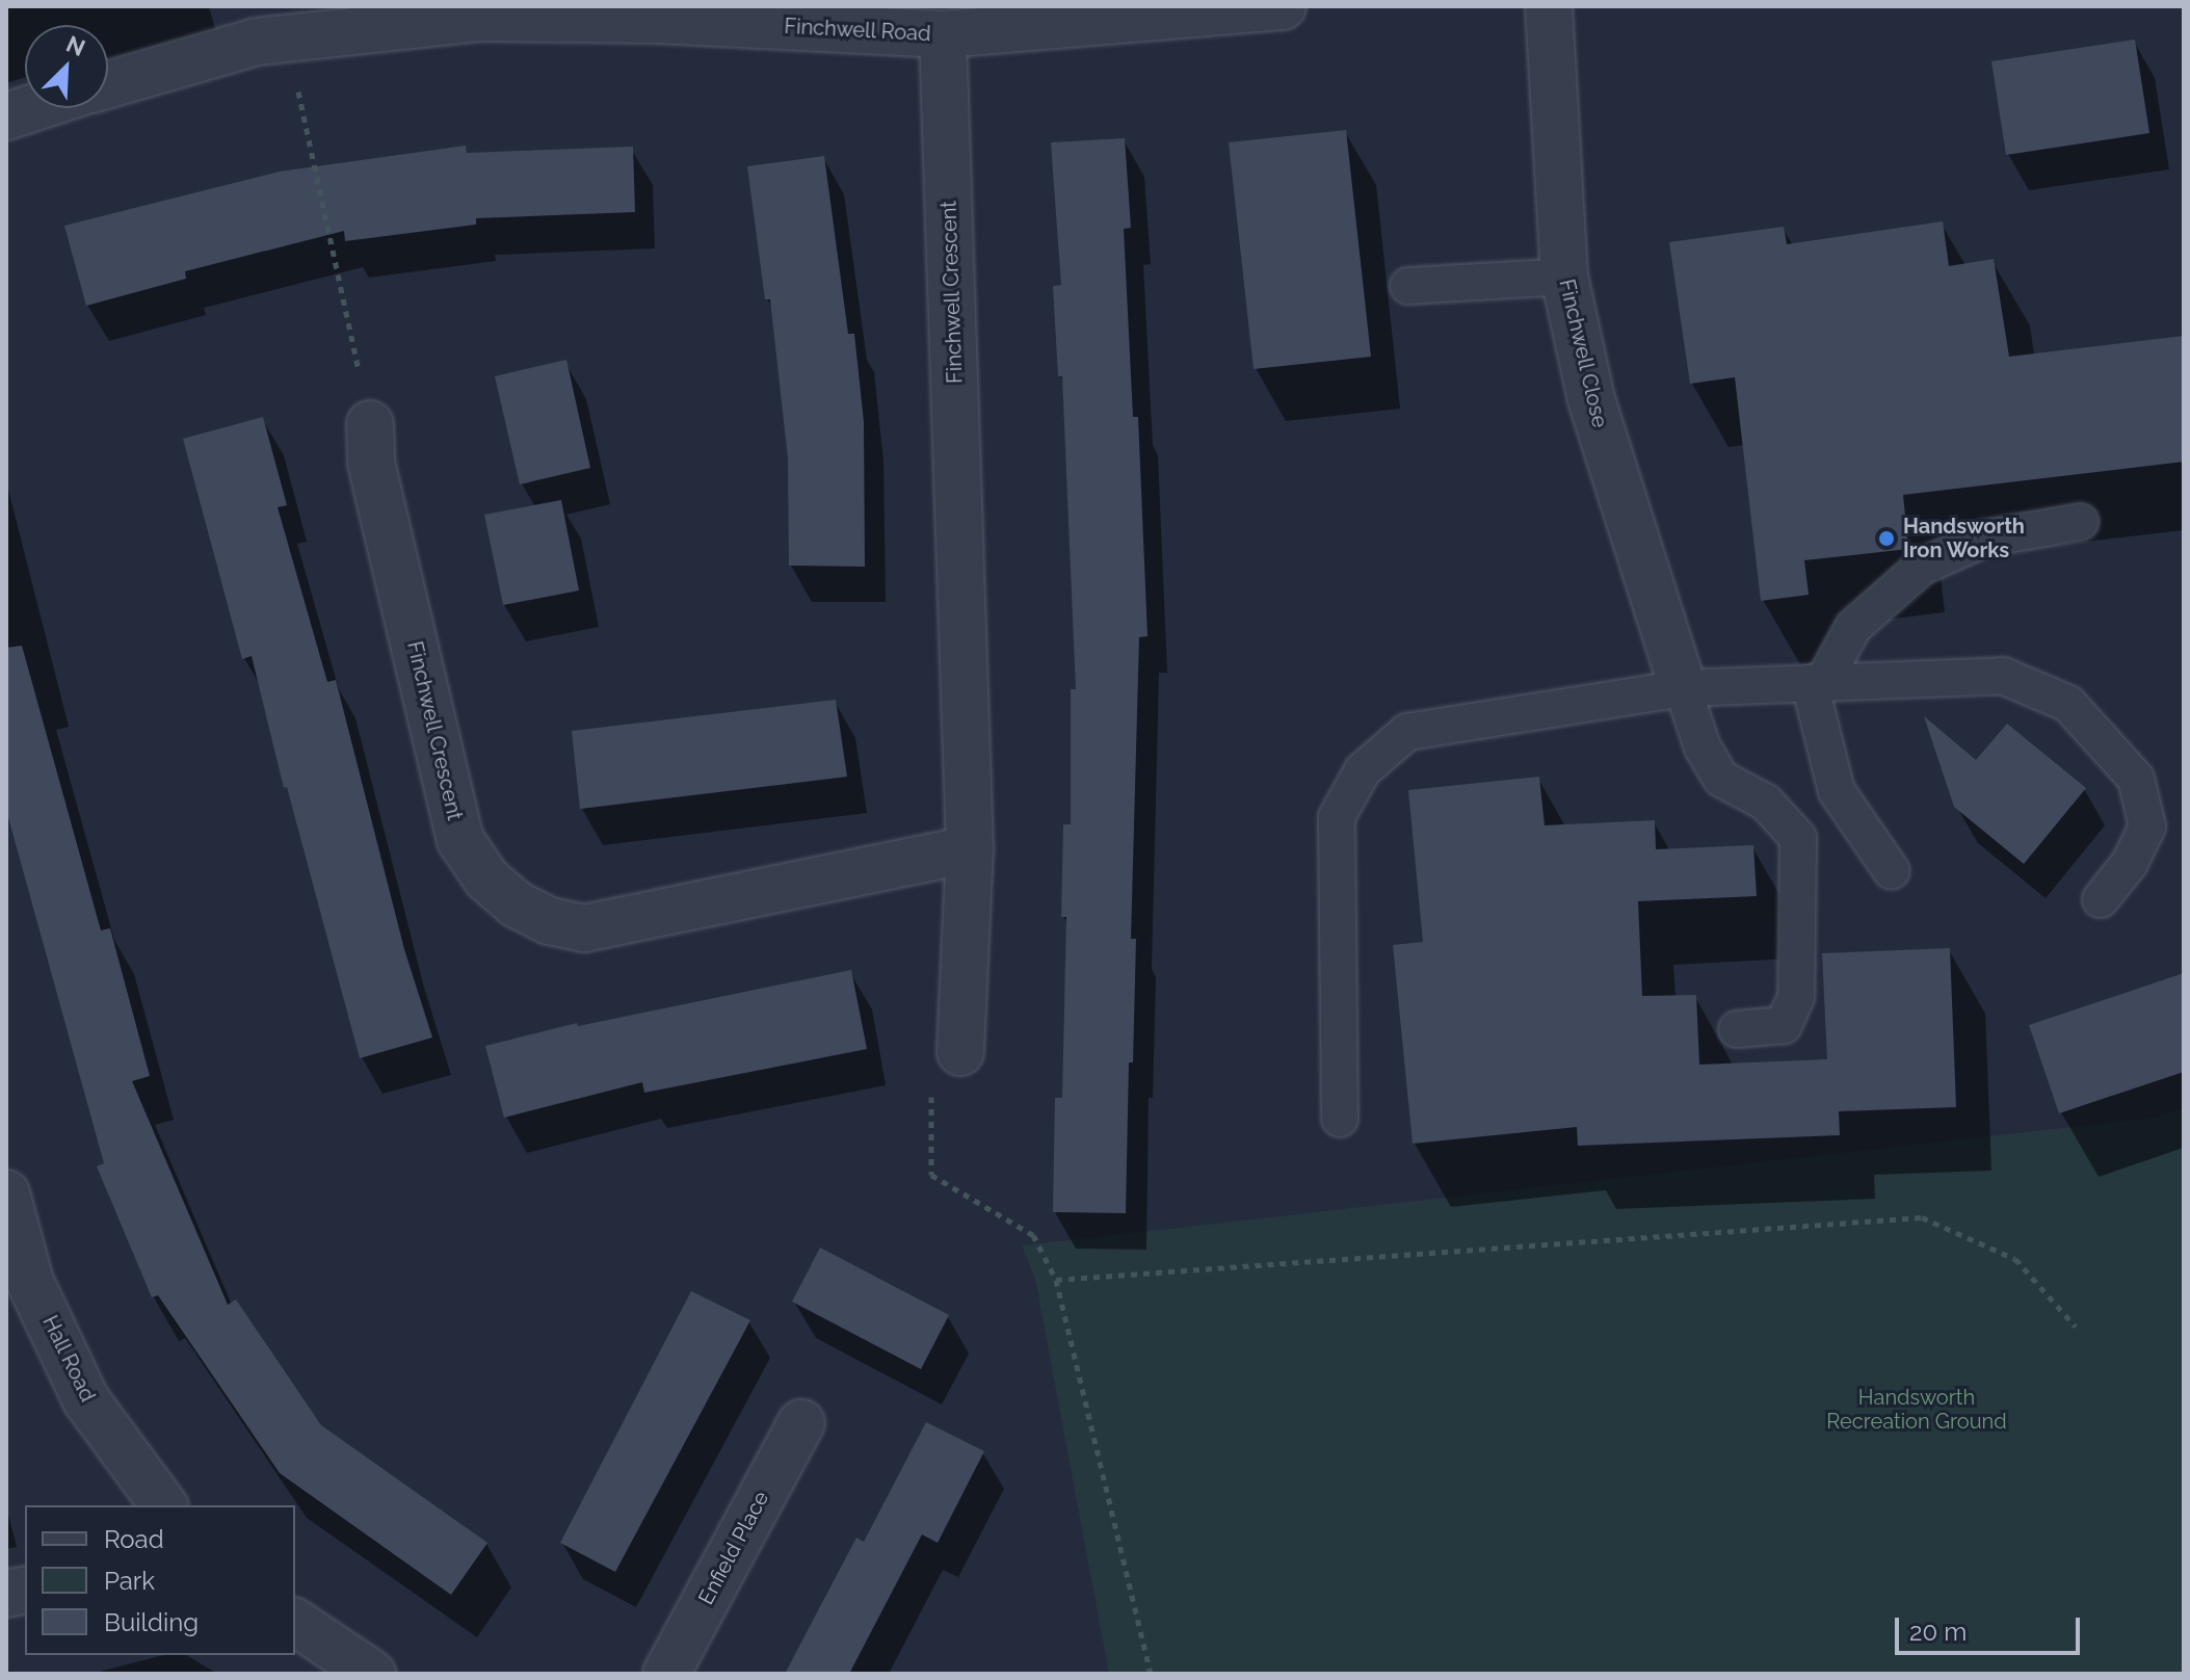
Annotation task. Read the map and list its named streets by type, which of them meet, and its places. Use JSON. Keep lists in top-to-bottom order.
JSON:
{
  "streets": {
    "street": [
      "Finchwell Road",
      "Finchwell Crescent",
      "Finchwell Close",
      "Hall Road",
      "Enfield Place"
    ]
  },
  "crossings": [
    ["Finchwell Road", "Finchwell Crescent"]
  ],
  "parks": ["Handsworth Recreation Ground"],
  "places": ["Handsworth Iron Works"],
  "legend": ["Road", "Park", "Building"],
  "scale_bar": "20 m",
  "north": "top right"
}
